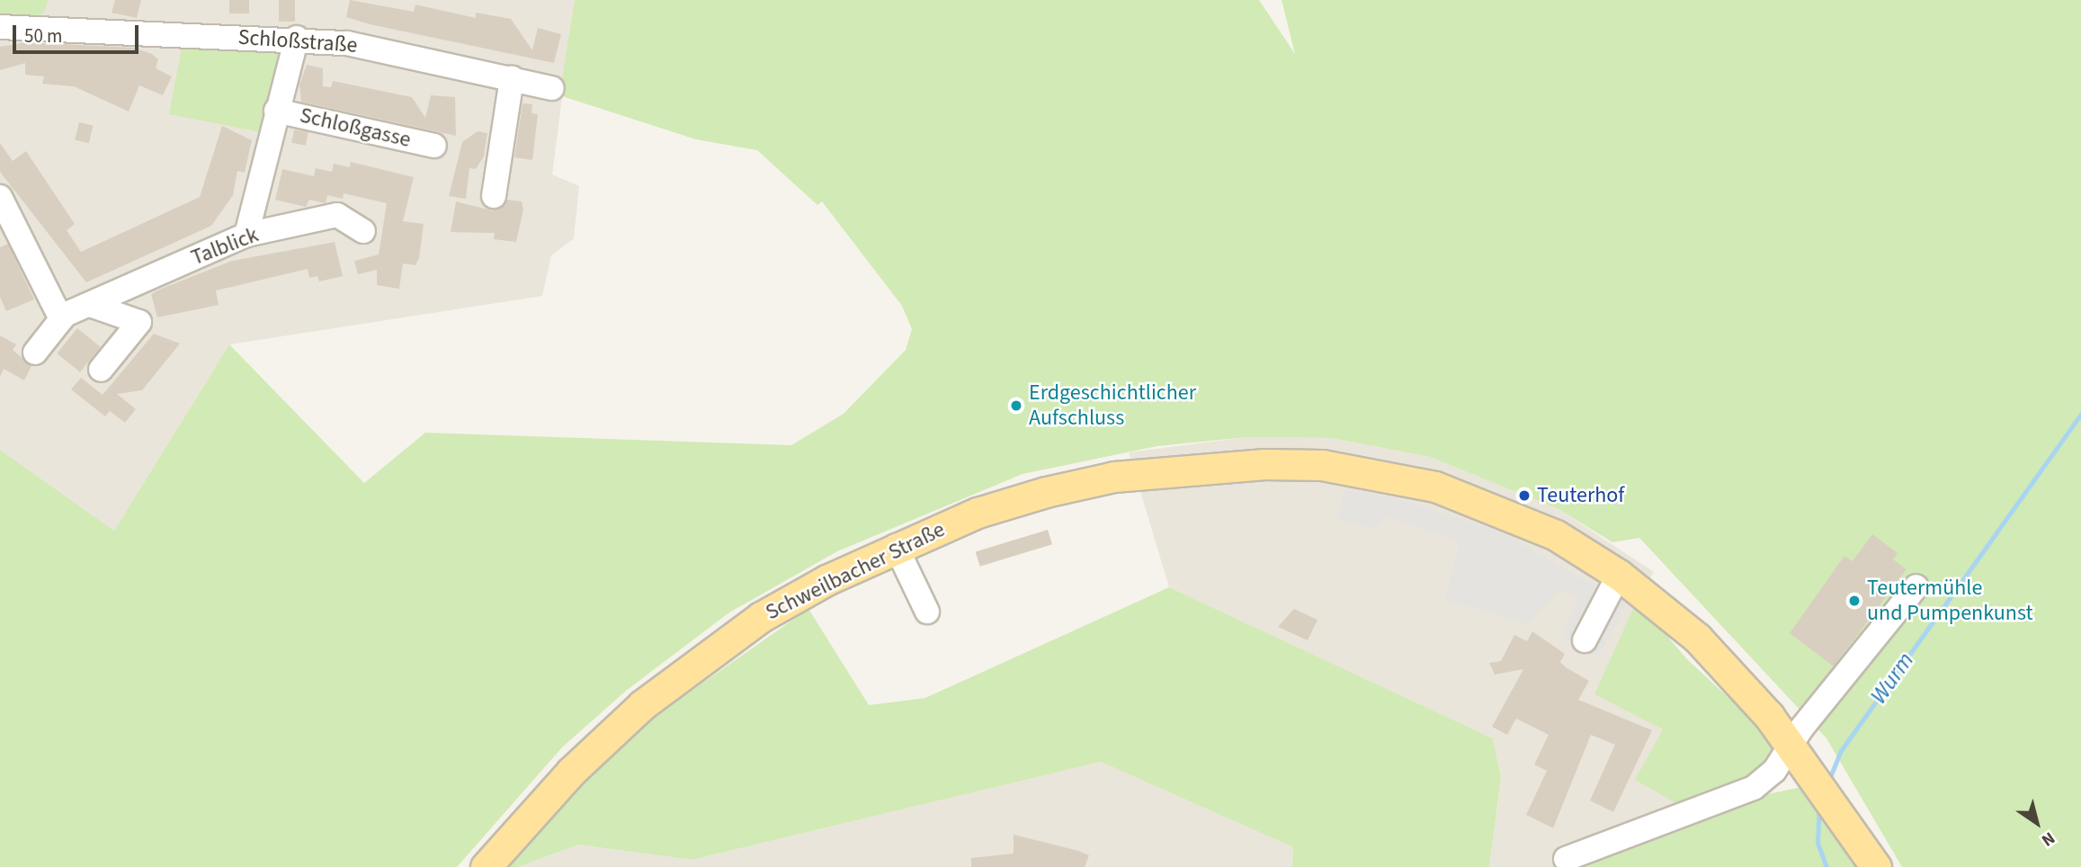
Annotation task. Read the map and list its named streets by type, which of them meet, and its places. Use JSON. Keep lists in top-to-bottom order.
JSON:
{
  "streets": {
    "main road": ["Schweilbacher Straße"],
    "street": ["Schloßstraße", "Schloßgasse", "Talblick"]
  },
  "crossings": [
    ["Schloßstraße", "Schloßgasse"],
    ["Schloßgasse", "Talblick"]
  ],
  "water": ["Wurm"],
  "places": ["Erdgeschichtlicher Aufschluss", "Teuterhof", "Teutermühle und Pumpenkunst"],
  "scale_bar": "50 m",
  "north": "bottom right"
}
